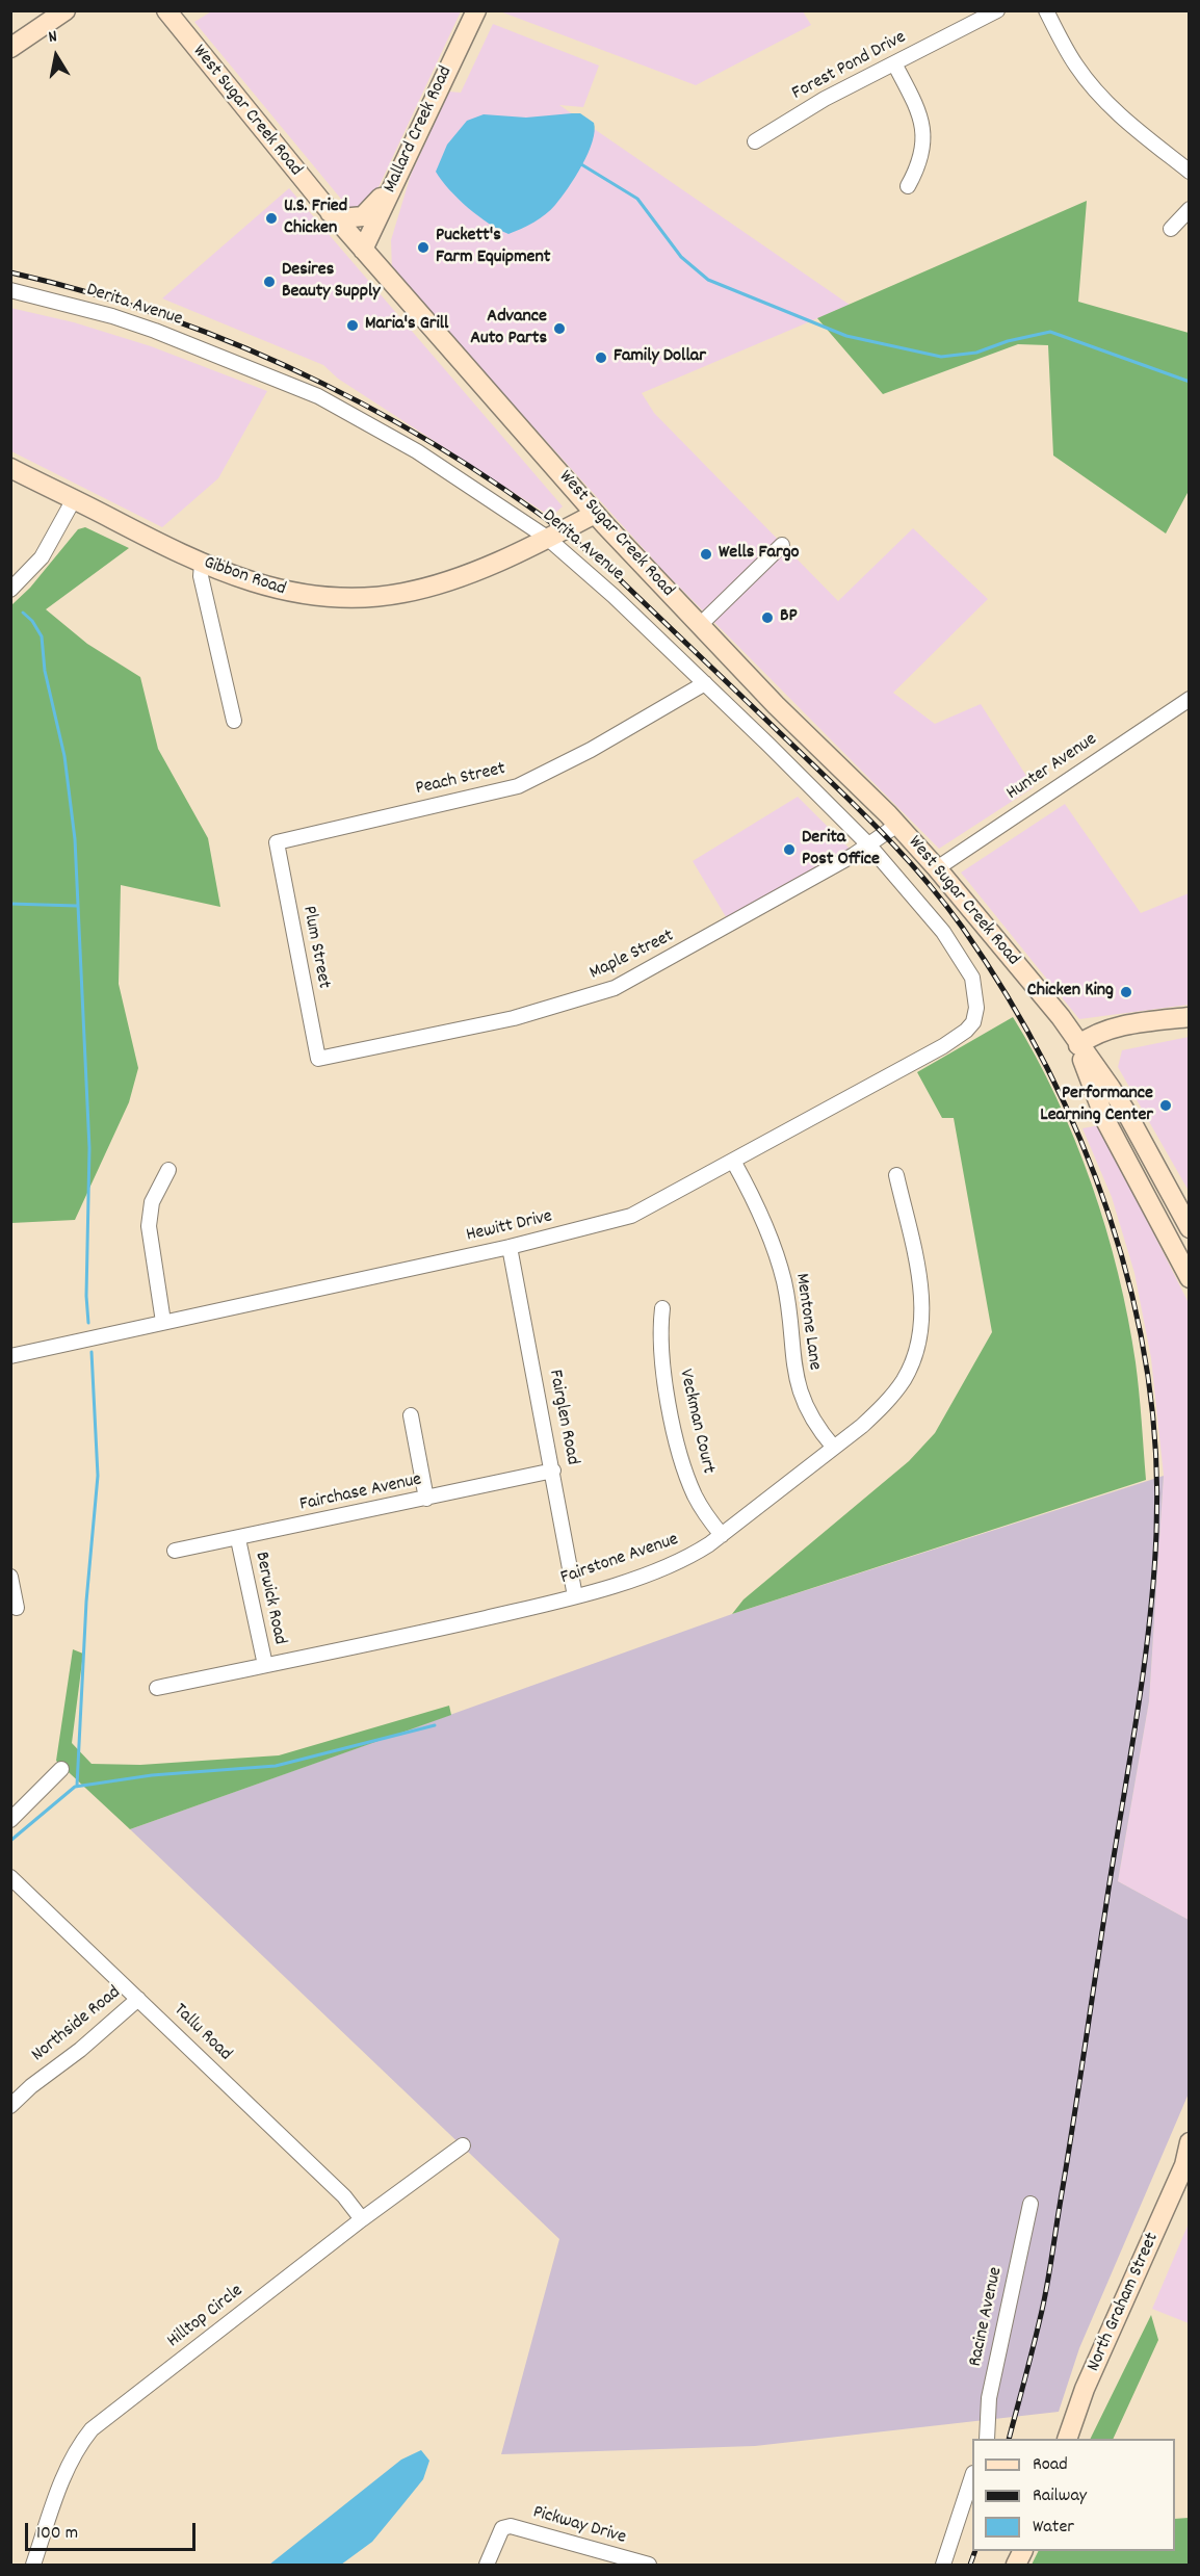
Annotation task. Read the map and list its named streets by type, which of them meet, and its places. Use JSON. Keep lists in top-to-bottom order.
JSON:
{
  "streets": {
    "main road": [
      "West Sugar Creek Road",
      "Mallard Creek Road",
      "Gibbon Road",
      "North Graham Street"
    ],
    "street": [
      "Forest Pond Drive",
      "Derita Avenue",
      "Hunter Avenue",
      "Peach Street",
      "Plum Street",
      "Maple Street",
      "Hewitt Drive",
      "Mentone Lane",
      "Fairglen Road",
      "Veckman Court",
      "Fairchase Avenue",
      "Fairstone Avenue",
      "Berwick Road",
      "Northside Road",
      "Tallu Road",
      "Hilltop Circle",
      "Racine Avenue",
      "Pickway Drive"
    ]
  },
  "crossings": [
    ["West Sugar Creek Road", "Mallard Creek Road"],
    ["West Sugar Creek Road", "Gibbon Road"],
    ["West Sugar Creek Road", "Hunter Avenue"],
    ["West Sugar Creek Road", "Maple Street"],
    ["Derita Avenue", "Gibbon Road"],
    ["Derita Avenue", "Peach Street"],
    ["Derita Avenue", "Maple Street"],
    ["Derita Avenue", "Hewitt Drive"],
    ["Peach Street", "Plum Street"],
    ["Plum Street", "Maple Street"],
    ["Hewitt Drive", "Mentone Lane"],
    ["Hewitt Drive", "Fairglen Road"],
    ["Mentone Lane", "Fairstone Avenue"],
    ["Fairglen Road", "Fairchase Avenue"],
    ["Fairglen Road", "Fairstone Avenue"],
    ["Veckman Court", "Fairstone Avenue"],
    ["Fairchase Avenue", "Berwick Road"],
    ["Fairstone Avenue", "Berwick Road"],
    ["Northside Road", "Tallu Road"],
    ["Tallu Road", "Hilltop Circle"]
  ],
  "places": [
    "U.S. Fried Chicken",
    "Puckett's Farm Equipment",
    "Desires Beauty Supply",
    "Maria's Grill",
    "Advance Auto Parts",
    "Family Dollar",
    "Wells Fargo",
    "BP",
    "Derita Post Office",
    "Chicken King",
    "Performance Learning Center"
  ],
  "legend": ["Road", "Railway", "Water"],
  "scale_bar": "100 m",
  "north": "top"
}
